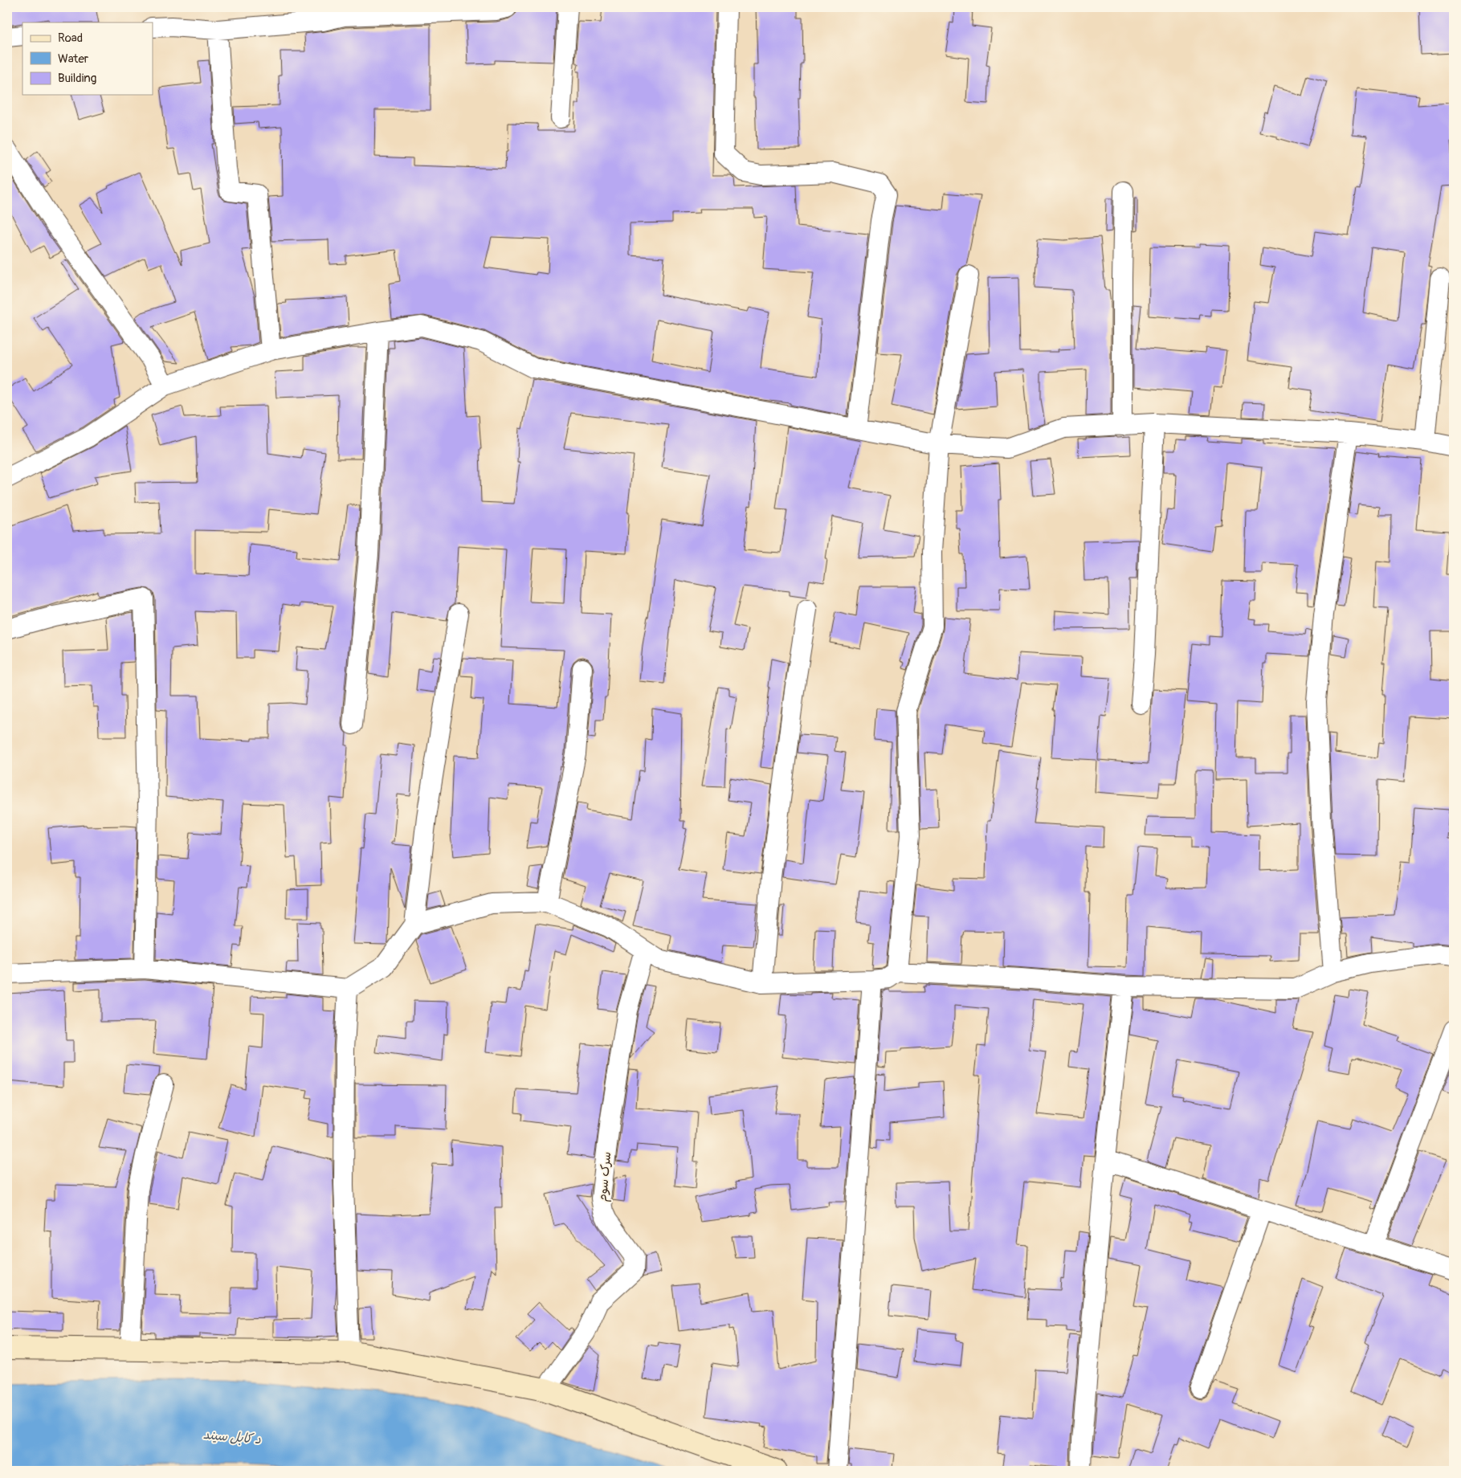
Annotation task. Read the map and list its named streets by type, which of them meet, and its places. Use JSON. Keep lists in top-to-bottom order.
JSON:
{
  "streets": {
    "street": ["سرک سوم"]
  },
  "water": ["د کابل سيند"],
  "legend": ["Road", "Water", "Building"]
}
